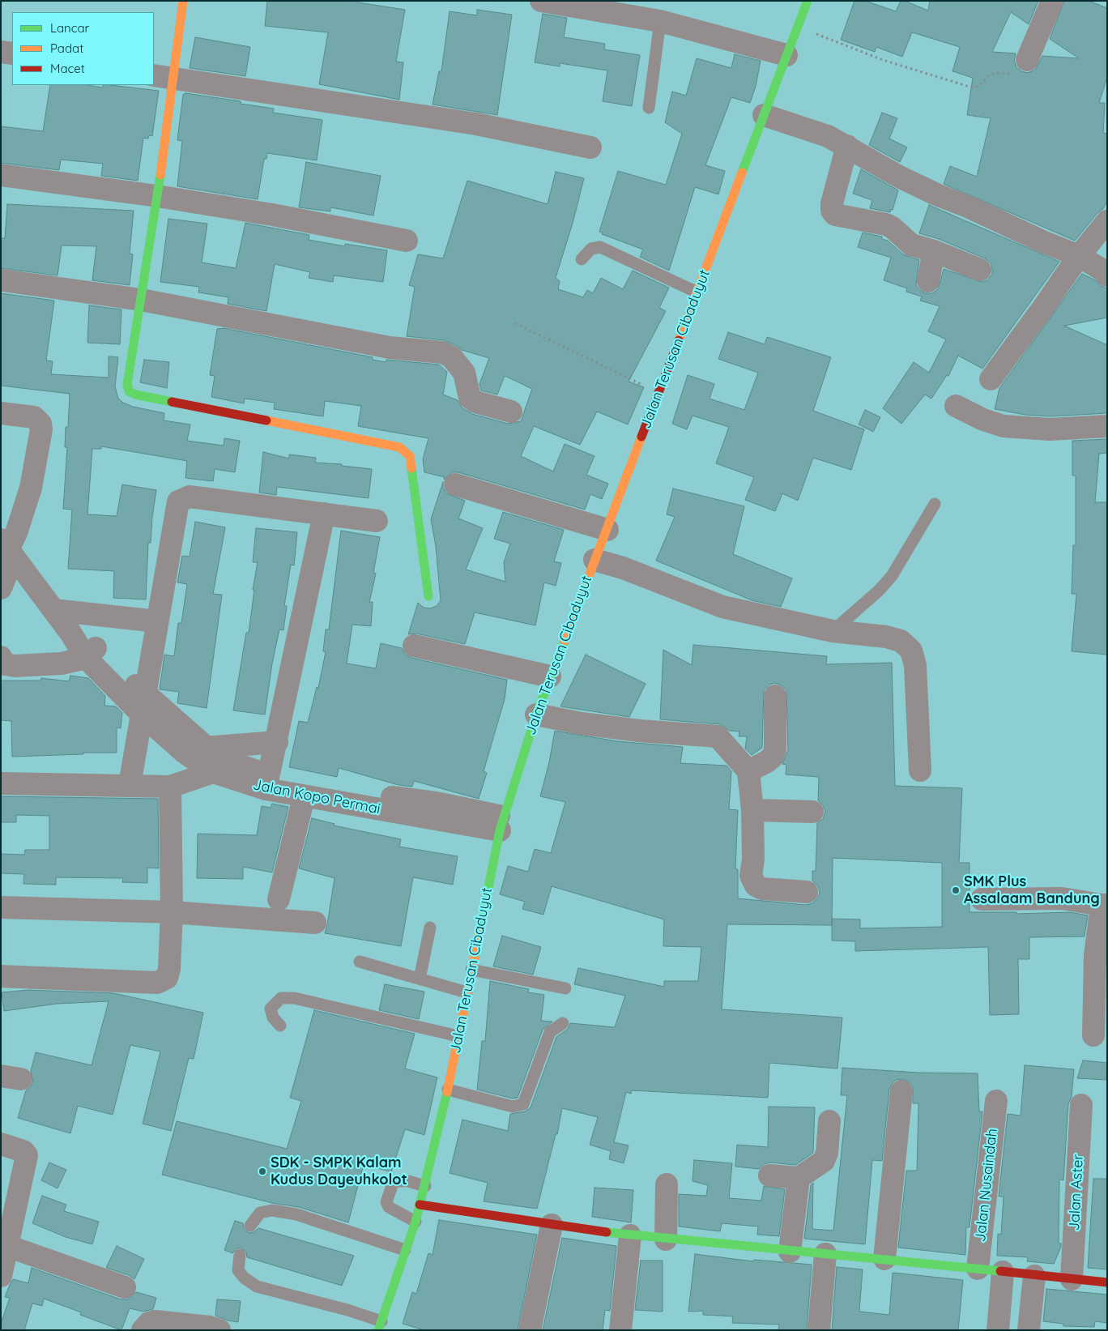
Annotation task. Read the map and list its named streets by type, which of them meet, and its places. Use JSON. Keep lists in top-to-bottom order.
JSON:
{
  "streets": {
    "street": [
      "Jalan Terusan Cibaduyut",
      "Jalan Kopo Permai",
      "Jalan Nusaindah",
      "Jalan Aster"
    ]
  },
  "crossings": [
    ["Jalan Terusan Cibaduyut", "Jalan Kopo Permai"]
  ],
  "places": ["SMK Plus Assalaam Bandung", "SDK - SMPK Kalam Kudus Dayeuhkolot"],
  "legend": ["Lancar", "Padat", "Macet"]
}
